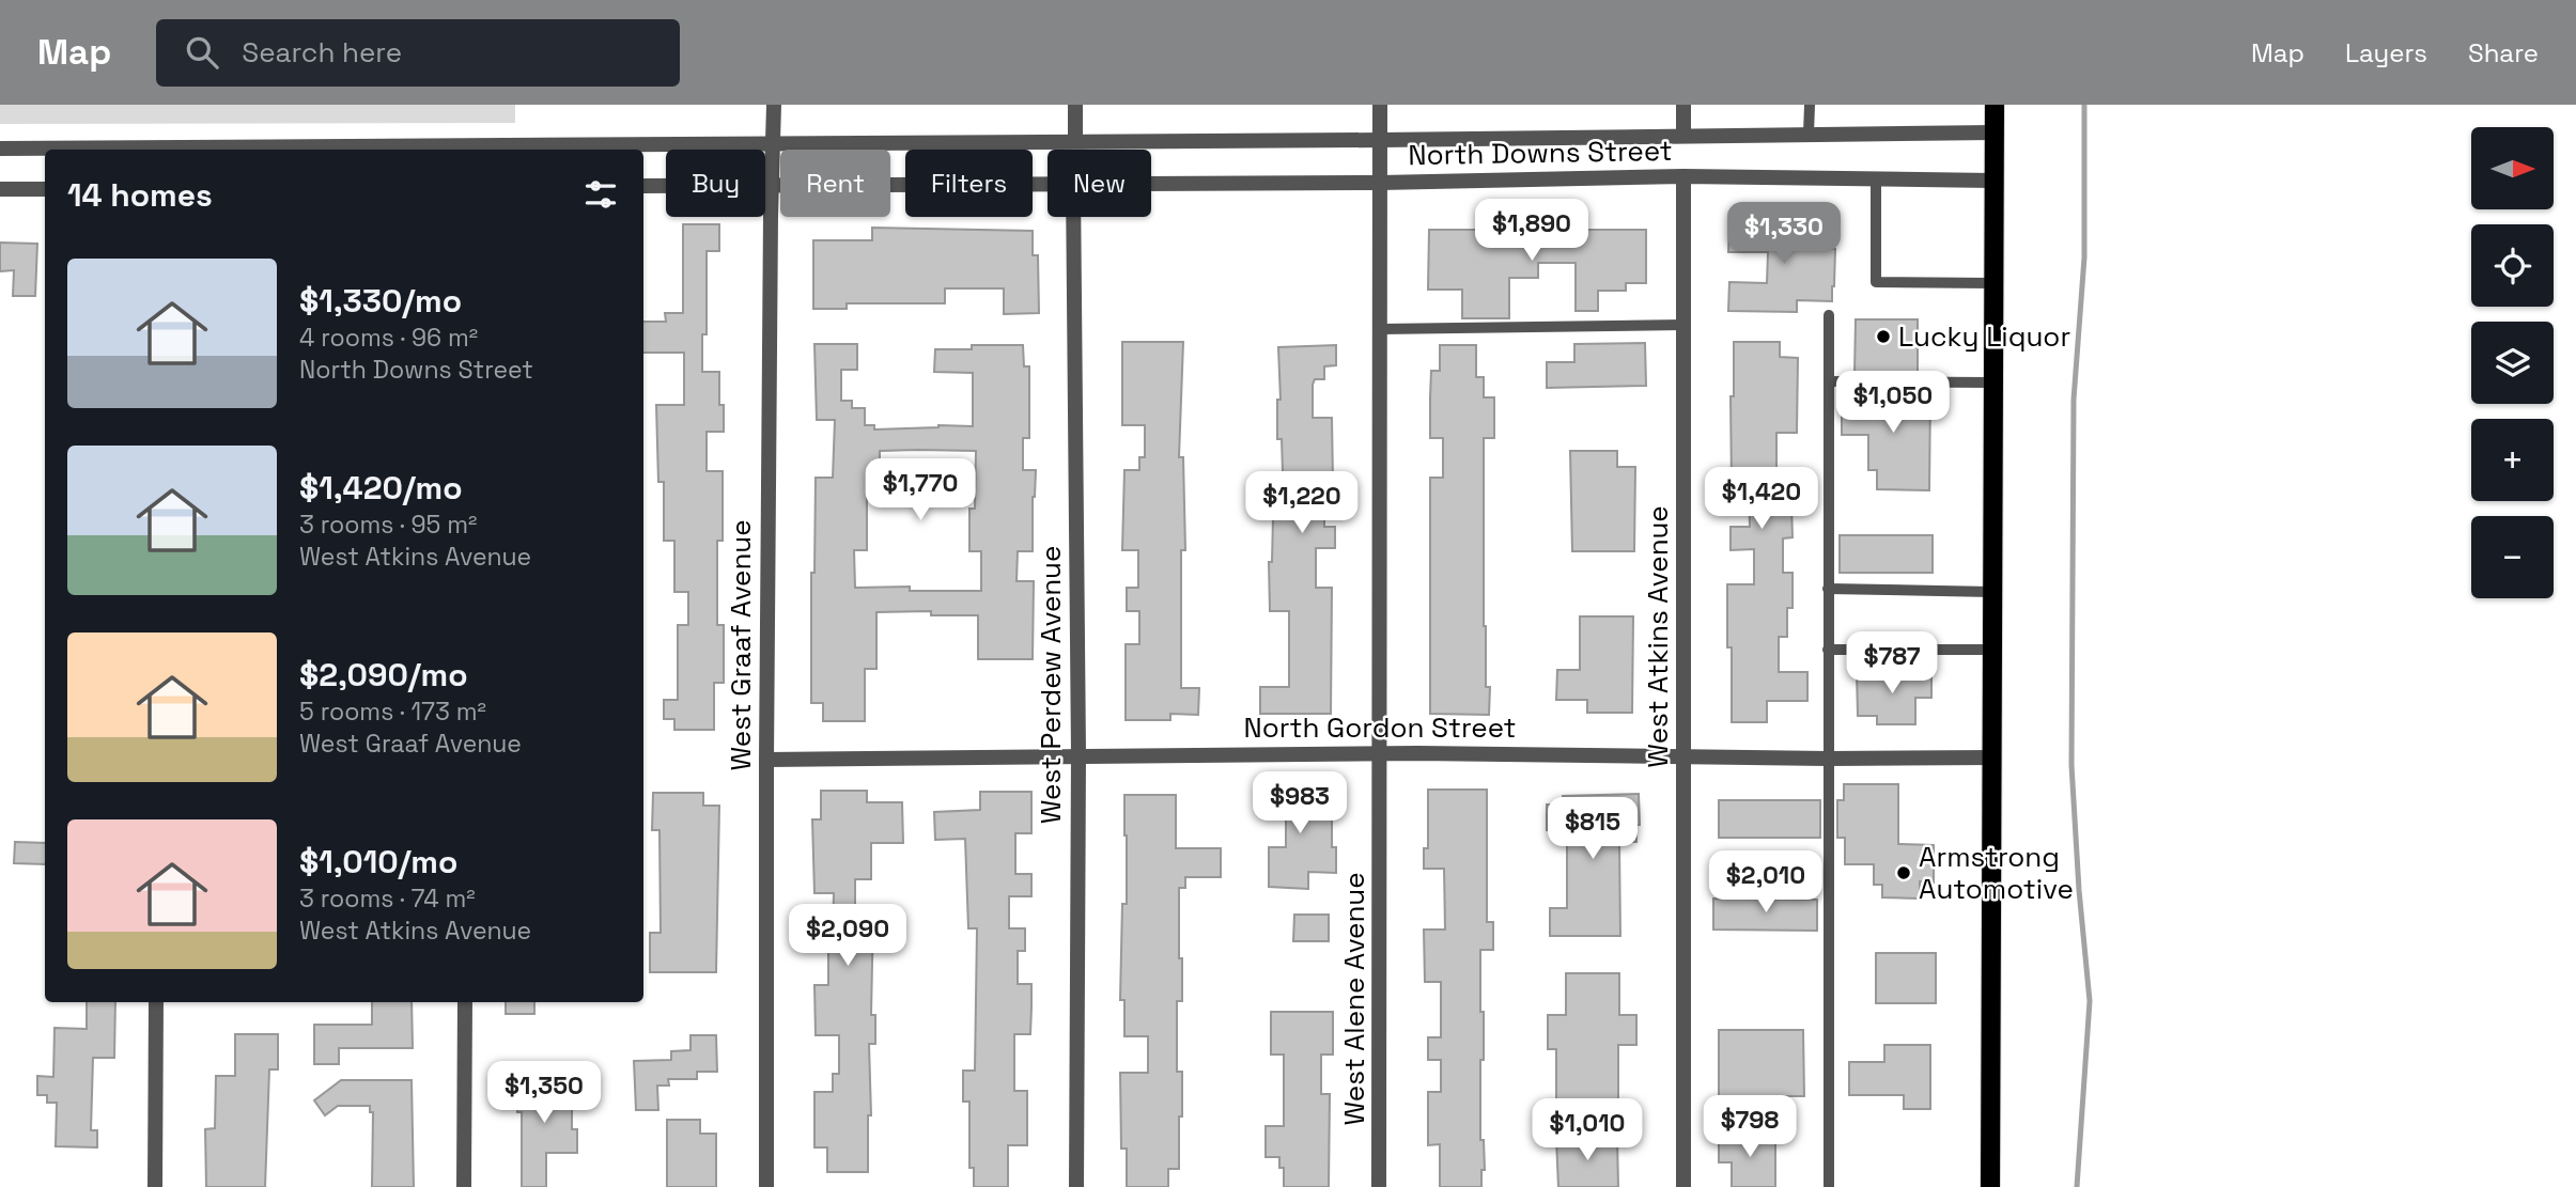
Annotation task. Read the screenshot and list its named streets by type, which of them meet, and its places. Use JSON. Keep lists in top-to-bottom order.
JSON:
{
  "streets": {
    "street": [
      "North Downs Street",
      "West Atkins Avenue",
      "West Graaf Avenue",
      "West Perdew Avenue",
      "North Gordon Street",
      "West Alene Avenue"
    ]
  },
  "crossings": [
    ["North Downs Street", "West Atkins Avenue"],
    ["North Downs Street", "West Graaf Avenue"],
    ["North Downs Street", "West Alene Avenue"],
    ["West Atkins Avenue", "North Gordon Street"],
    ["West Graaf Avenue", "North Gordon Street"],
    ["West Perdew Avenue", "North Gordon Street"],
    ["North Gordon Street", "West Alene Avenue"]
  ],
  "places": ["Lucky Liquor", "Armstrong Automotive"],
  "north": "right",
  "page": {
    "header": "Map",
    "search": "Search here",
    "nav": ["Map", "Layers", "Share"],
    "map_buttons": ["+", "−"],
    "chip": [
      "Buy",
      "Rent",
      "Filters",
      "New"
    ],
    "heading": "14 homes",
    "price": [
      "$1,890",
      "$1,330",
      "$1,050",
      "$1,770",
      "$1,420",
      "$1,220",
      "$787",
      "$983",
      "$815",
      "$2,010",
      "$2,090",
      "$1,350",
      "$798",
      "$1,010"
    ],
    "list": [
      {
        "name": "$1,330/mo",
        "note": "4 rooms · 96 m² · North Downs Street"
      },
      {
        "name": "$1,420/mo",
        "note": "3 rooms · 95 m² · West Atkins Avenue"
      },
      {
        "name": "$2,090/mo",
        "note": "5 rooms · 173 m² · West Graaf Avenue"
      },
      {
        "name": "$1,010/mo",
        "note": "3 rooms · 74 m² · West Atkins Avenue"
      }
    ]
  }
}
